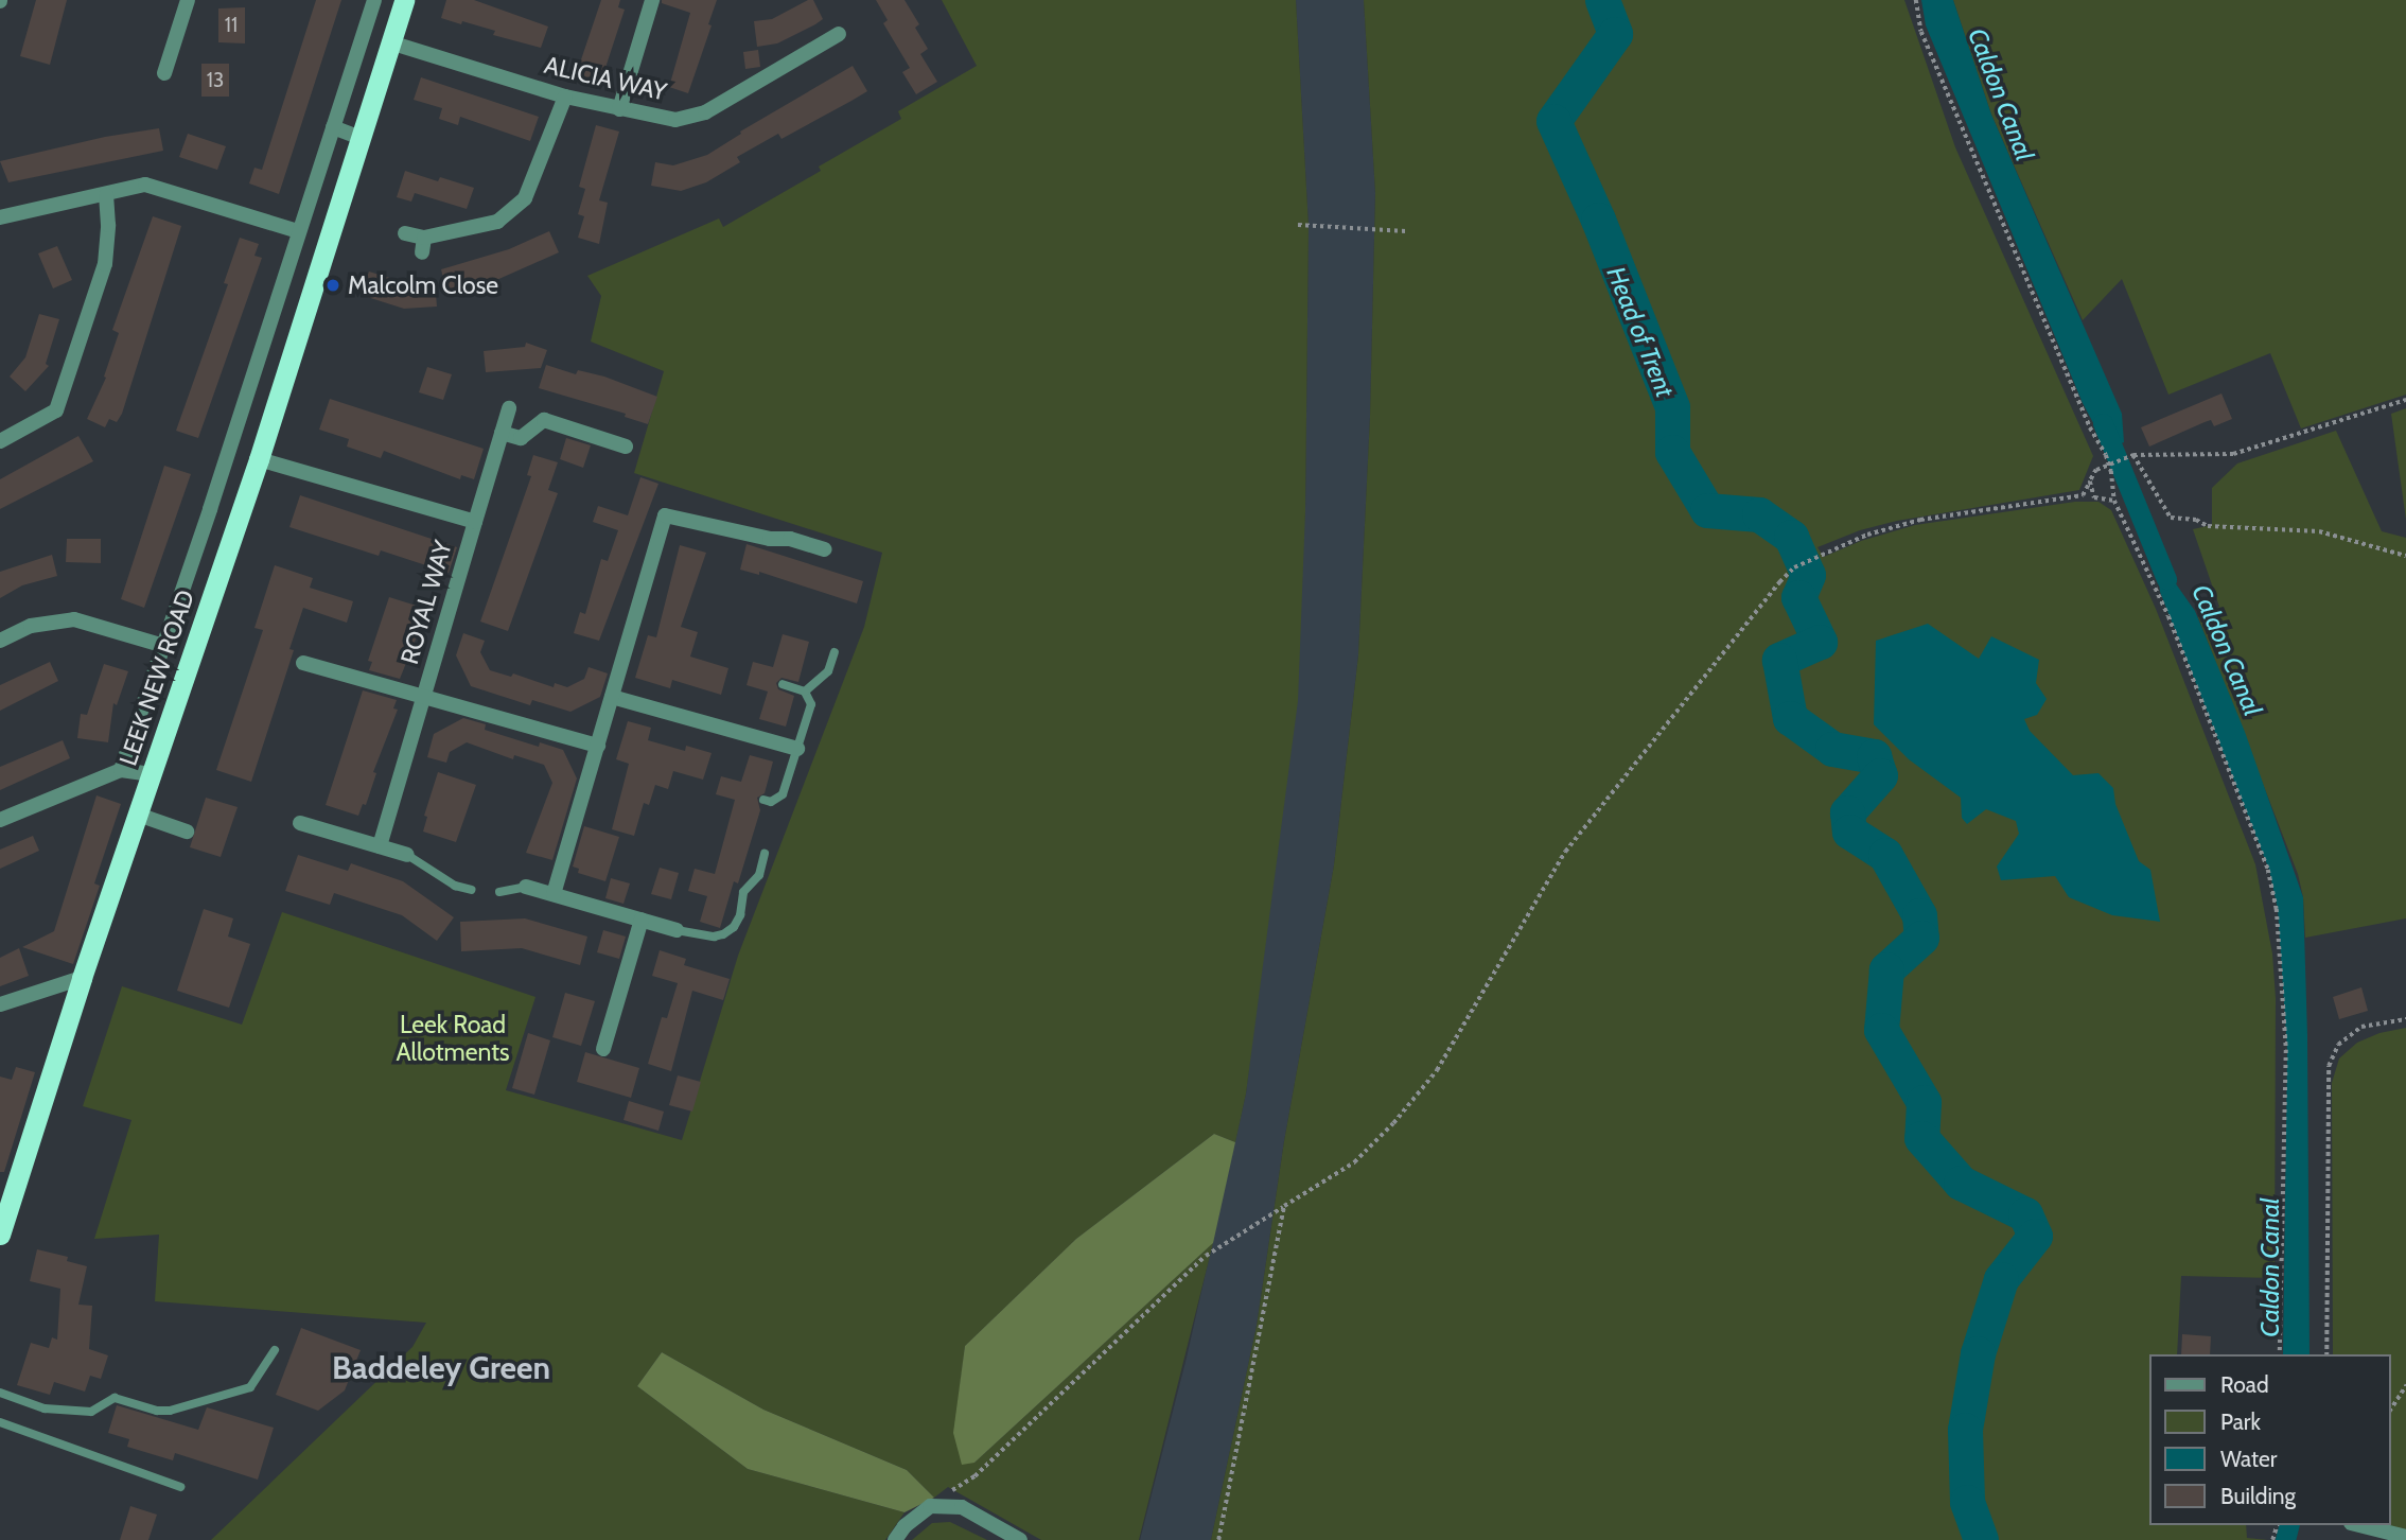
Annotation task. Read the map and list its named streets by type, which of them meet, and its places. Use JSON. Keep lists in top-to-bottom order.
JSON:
{
  "streets": {
    "highway": ["LEEK NEW ROAD"],
    "street": ["ALICIA WAY", "ROYAL WAY"]
  },
  "crossings": [
    ["ALICIA WAY", "LEEK NEW ROAD"],
    ["ROYAL WAY", "LEEK NEW ROAD"]
  ],
  "districts": ["Baddeley Green"],
  "water": ["Caldon Canal", "Head of Trent"],
  "parks": ["Leek Road Allotments"],
  "places": ["Malcolm Close"],
  "house_numbers": ["11", "13"],
  "legend": [
    "Road",
    "Park",
    "Water",
    "Building"
  ]
}
